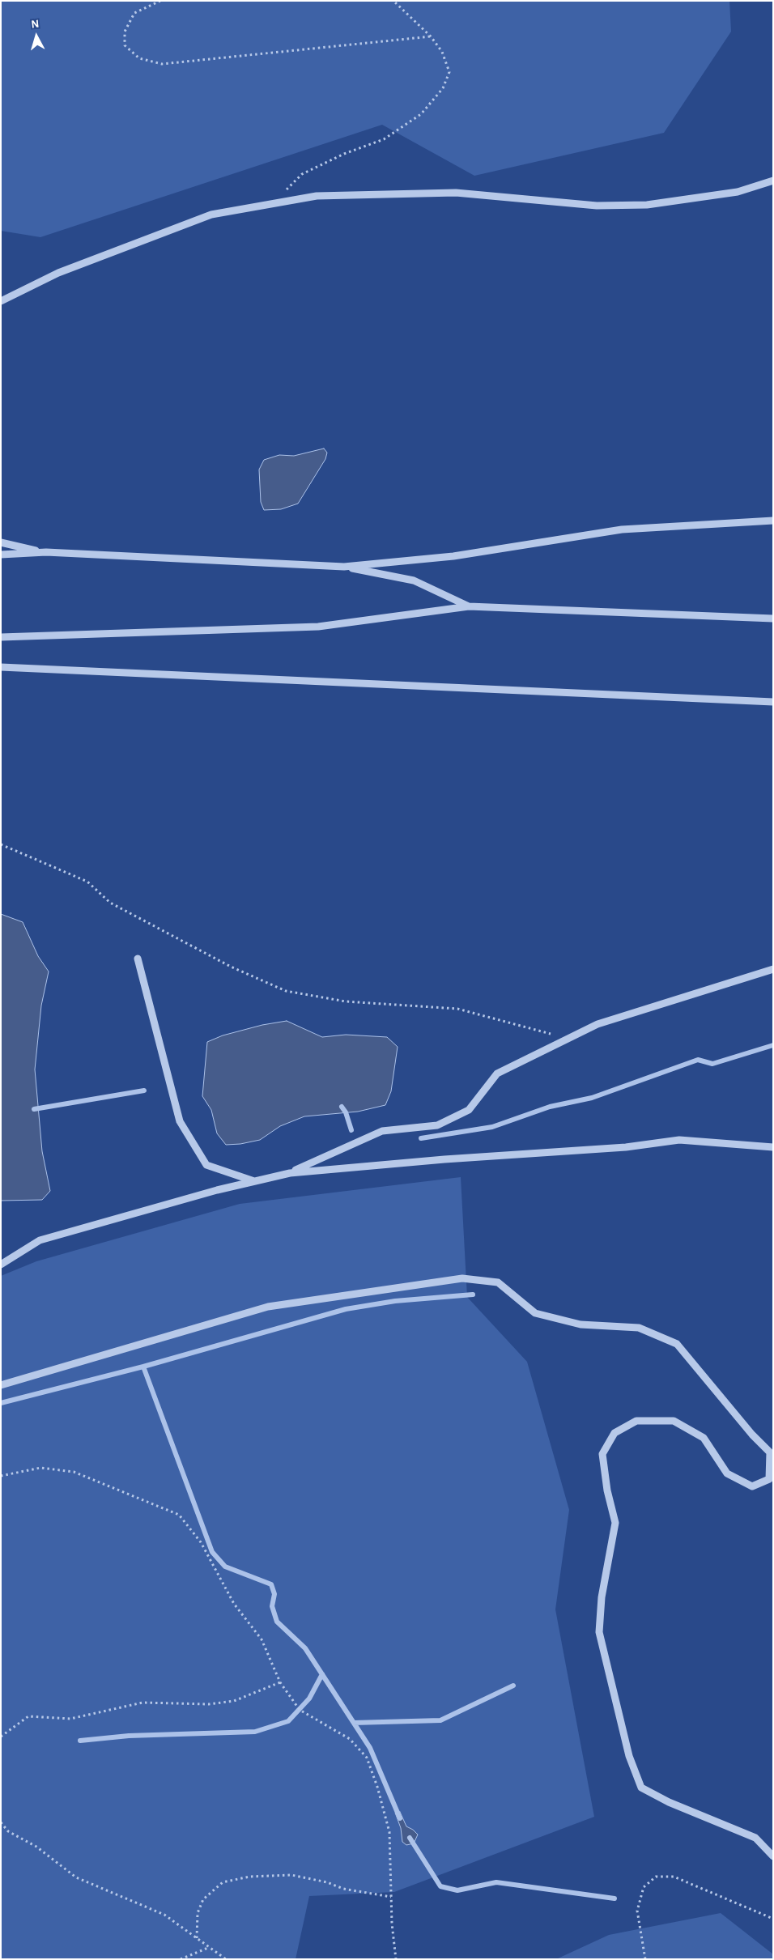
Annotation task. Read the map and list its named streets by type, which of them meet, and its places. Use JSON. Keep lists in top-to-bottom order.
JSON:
{
  "north": "top"
}
